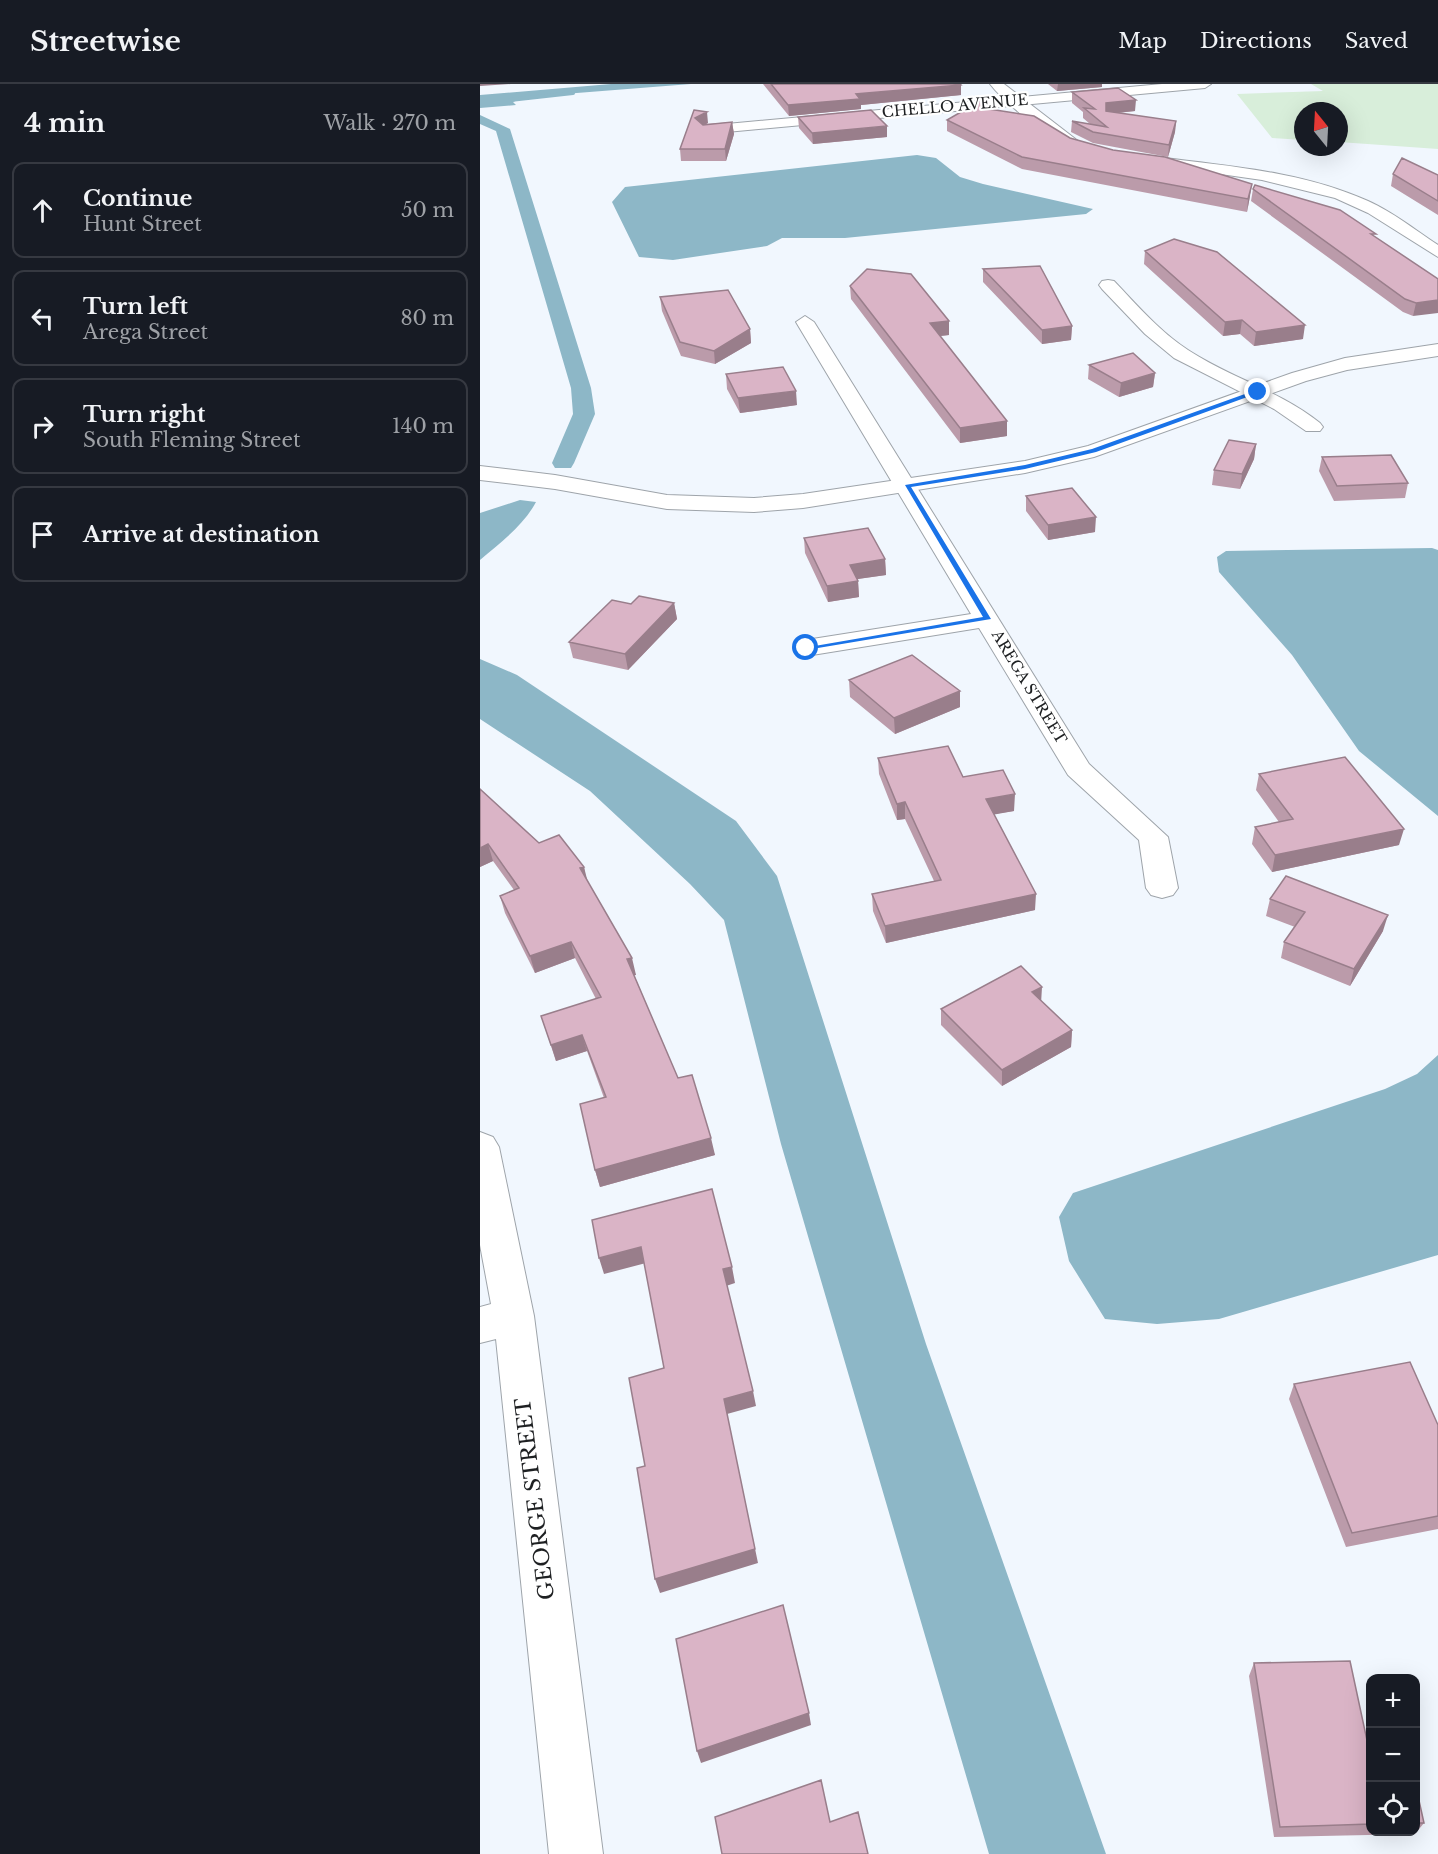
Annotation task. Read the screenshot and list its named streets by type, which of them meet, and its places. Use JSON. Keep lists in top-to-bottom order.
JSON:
{
  "streets": {
    "street": ["CHELLO AVENUE", "AREGA STREET", "GEORGE STREET"]
  },
  "north": "top",
  "page": {
    "header": "Streetwise",
    "nav": ["Map", "Directions", "Saved"],
    "heading": ["4 min", "Walk · 270 m"],
    "list": [
      ["Continue", "Hunt Street", "50 m"],
      ["Turn left", "Arega Street", "80 m"],
      ["Turn right", "South Fleming Street", "140 m"],
      "Arrive at destination"
    ],
    "map_buttons": ["+", "−"]
  }
}
